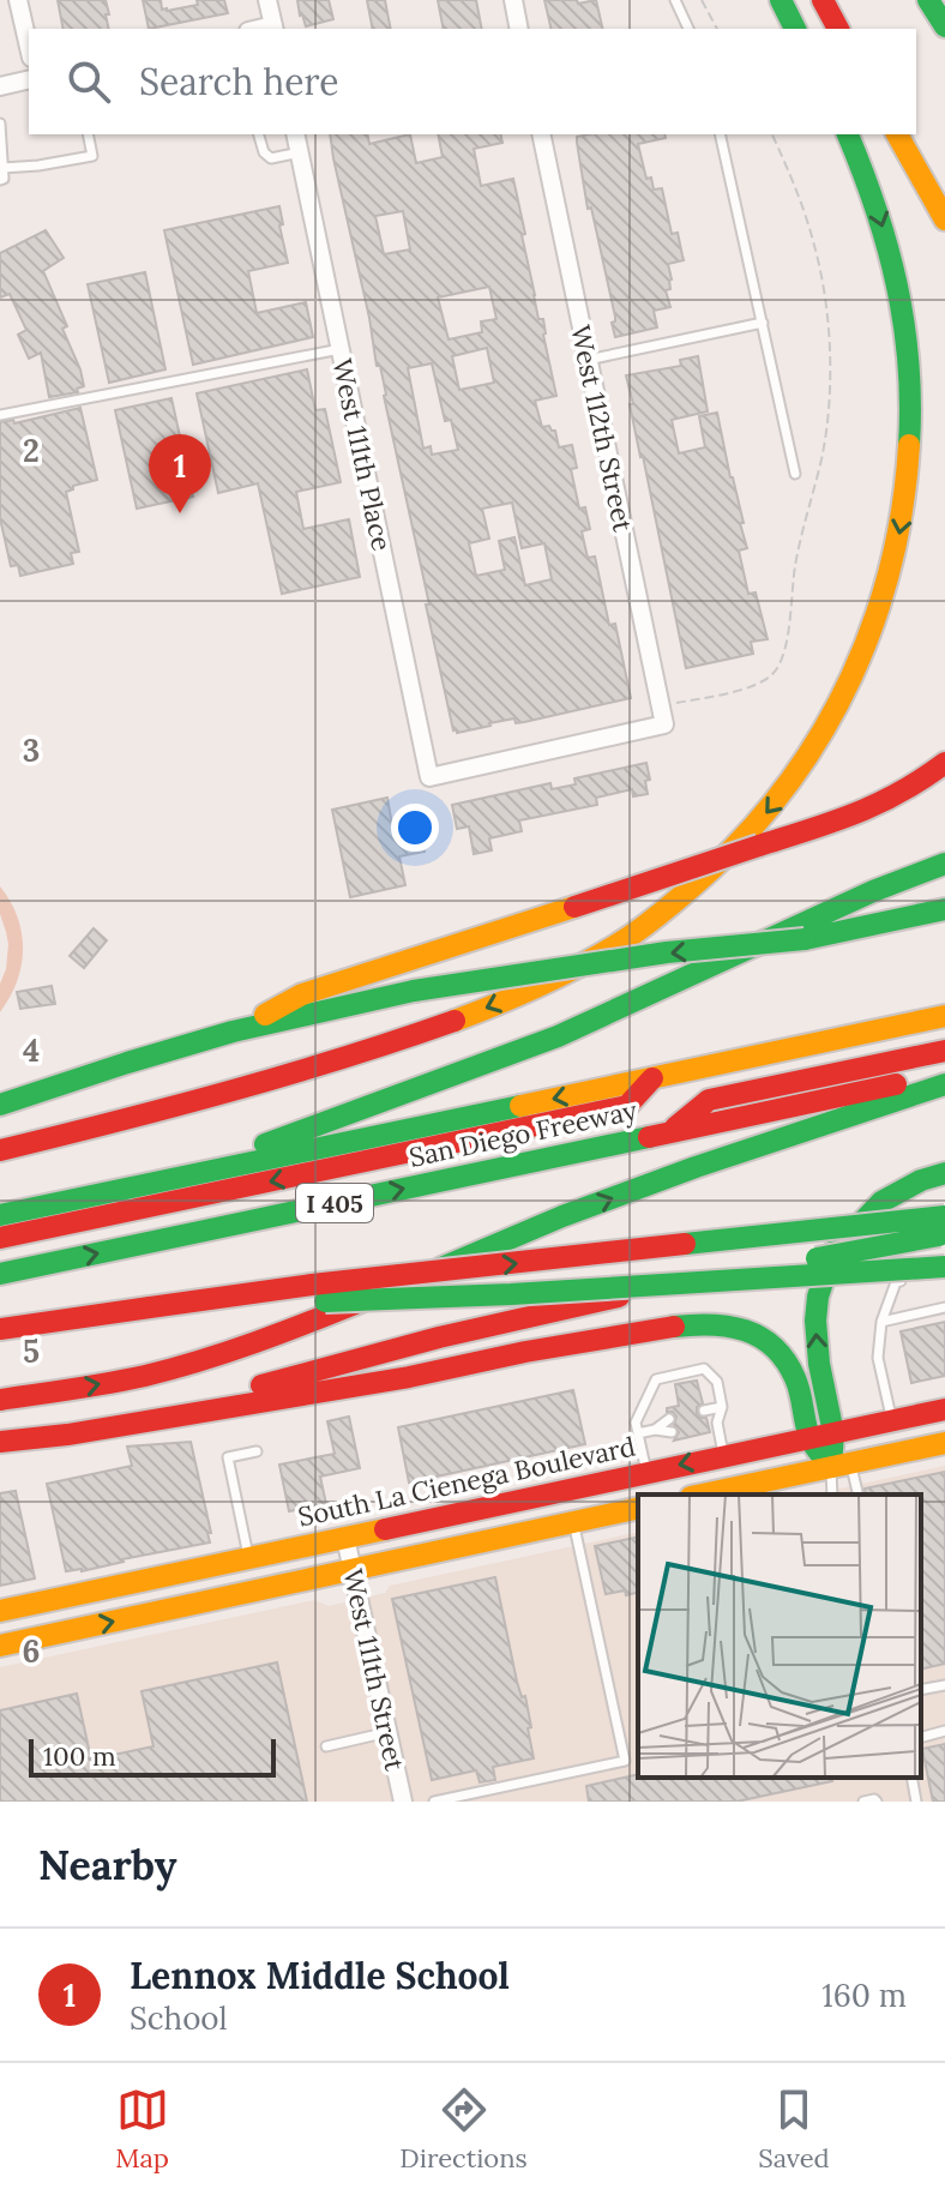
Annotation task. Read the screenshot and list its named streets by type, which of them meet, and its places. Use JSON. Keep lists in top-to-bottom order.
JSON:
{
  "streets": {
    "main road": ["San Diego Freeway", "I 405", "South La Cienega Boulevard"],
    "street": ["West 112th Street", "West 111th Place", "West 111th Street"]
  },
  "crossings": [
    ["West 112th Street", "West 111th Place"],
    ["South La Cienega Boulevard", "West 111th Street"]
  ],
  "scale_bar": "100 m",
  "page": {
    "search": "Search here",
    "pins": "1",
    "scale": "100 m",
    "heading": "Nearby",
    "list": [
      {
        "mark": "1",
        "name": "Lennox Middle School",
        "note": "School",
        "value": "160 m"
      }
    ],
    "nav": ["Map", "Directions", "Saved"]
  },
  "grid": {
    "rows": [
      "2",
      "3",
      "4",
      "5",
      "6"
    ]
  }
}
